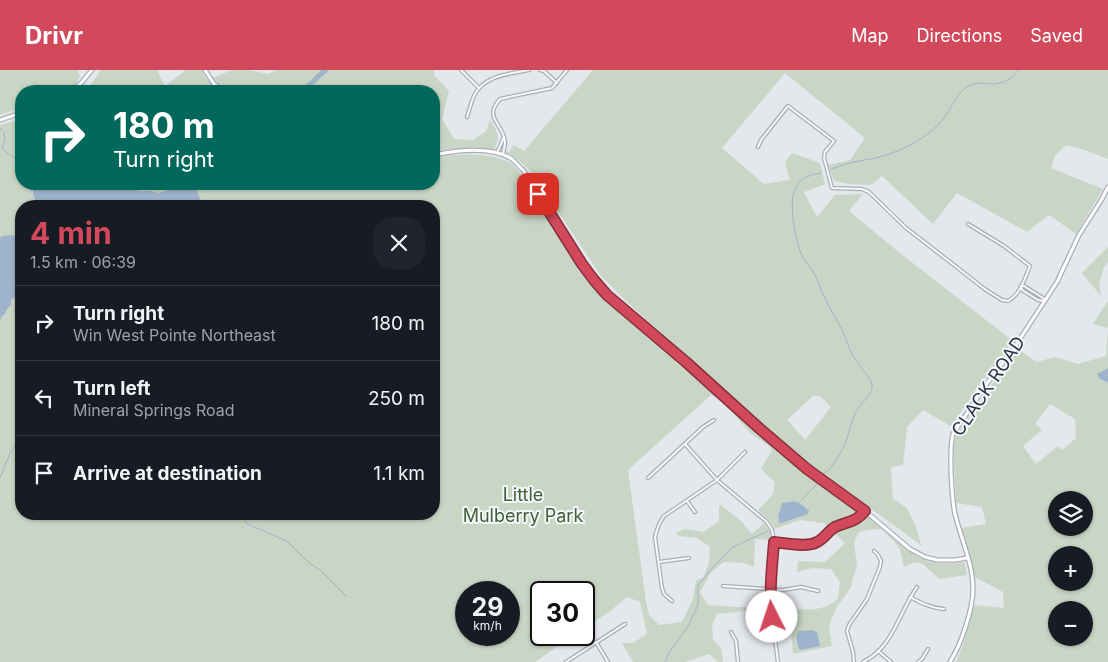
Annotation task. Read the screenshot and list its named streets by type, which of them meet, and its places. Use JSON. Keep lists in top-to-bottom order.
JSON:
{
  "streets": {
    "street": ["CLACK ROAD"]
  },
  "parks": ["Little Mulberry Park"],
  "page": {
    "header": "Drivr",
    "nav": ["Map", "Directions", "Saved"],
    "turn": ["180 m", "Turn right"],
    "heading": ["4 min", "1.5 km · 06:39"],
    "list": [
      {
        "name": "Turn right",
        "note": "Win West Pointe Northeast",
        "value": "180 m"
      },
      {
        "name": "Turn left",
        "note": "Mineral Springs Road",
        "value": "250 m"
      },
      {
        "name": "Arrive at destination",
        "value": "1.1 km"
      }
    ],
    "map_buttons": ["+", "−"],
    "speed": "29 km/h",
    "limit": "30"
  }
}
